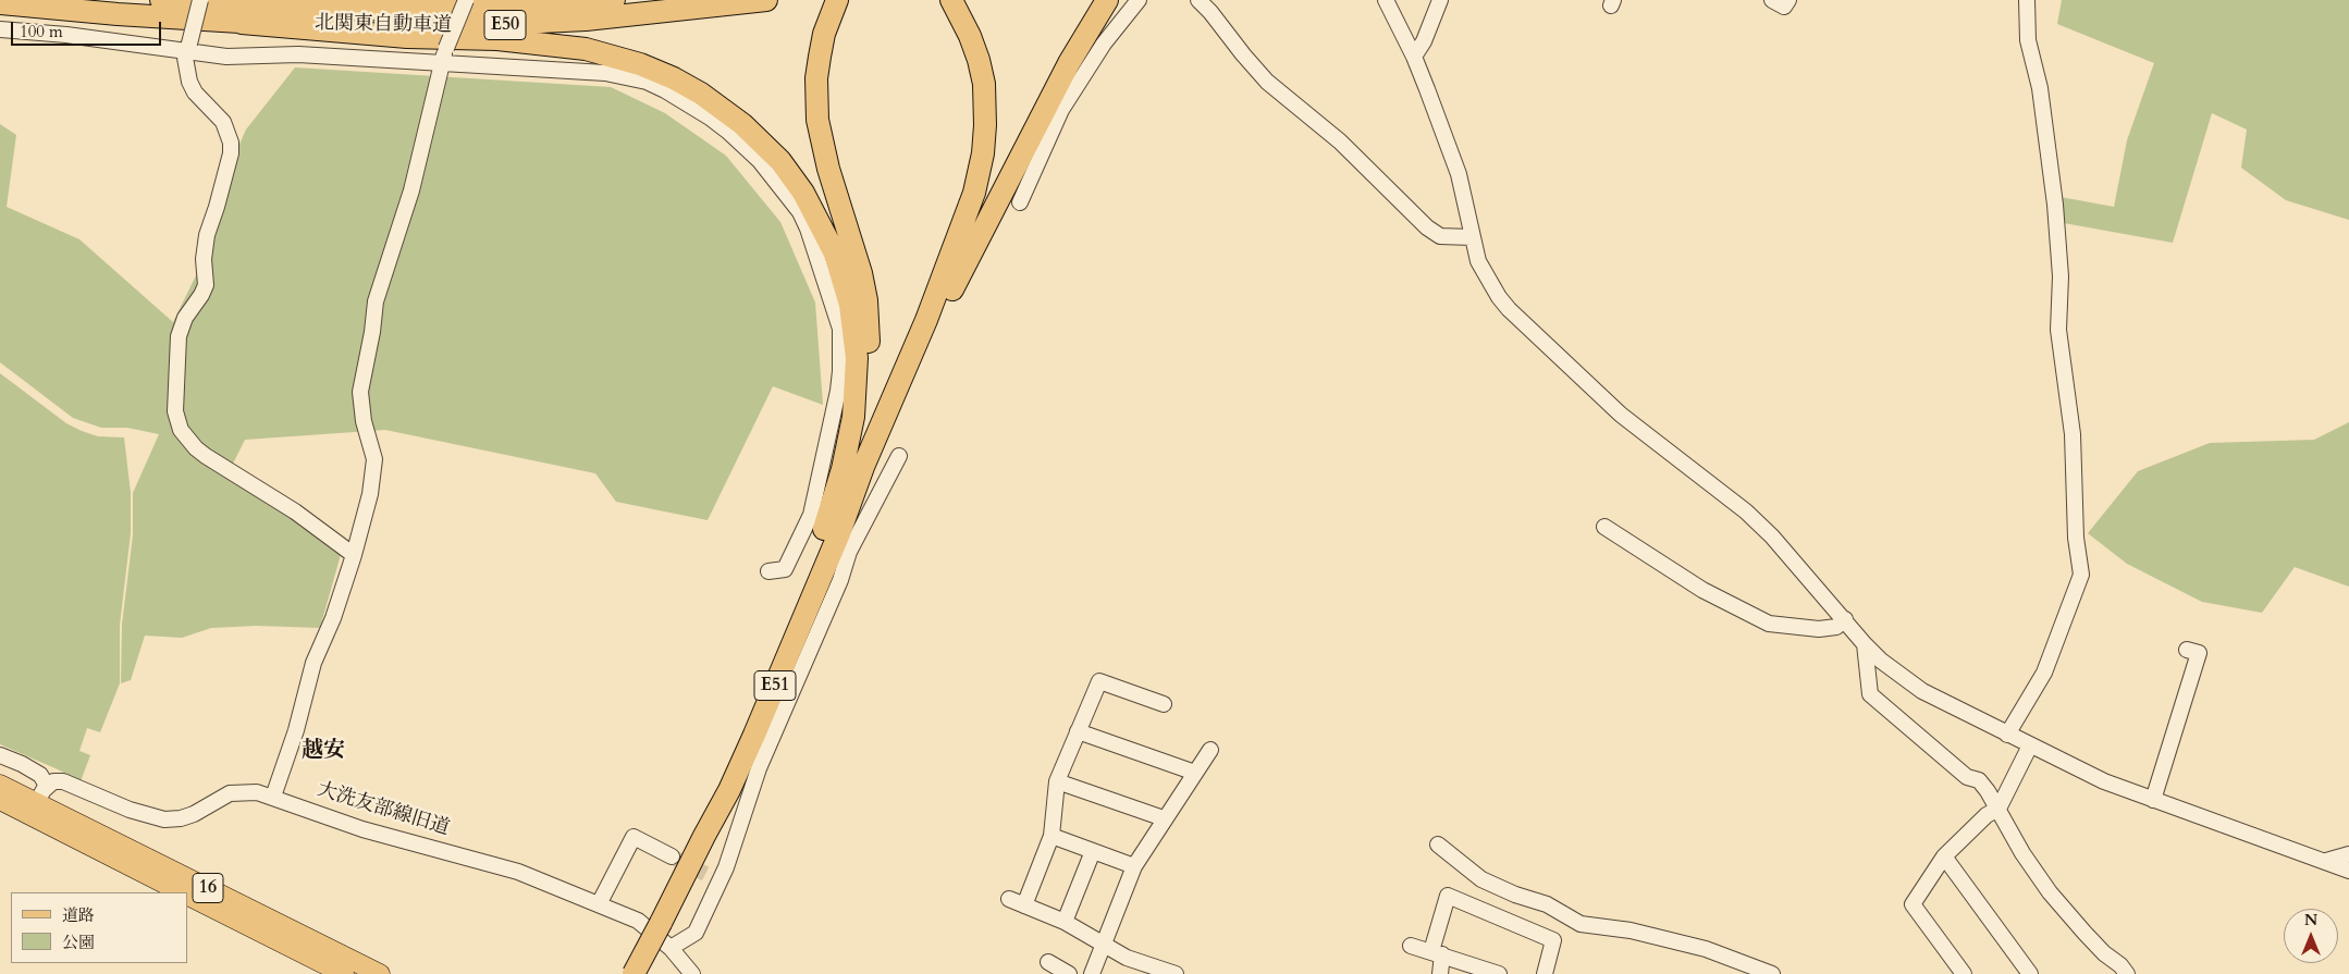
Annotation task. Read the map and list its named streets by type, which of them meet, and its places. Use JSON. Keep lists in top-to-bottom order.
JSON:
{
  "streets": {
    "highway": ["北関東自動車道", "E50", "E51"],
    "main road": ["16"],
    "street": ["大洗友部線旧道"]
  },
  "districts": ["越安"],
  "legend": ["道路", "公園"],
  "scale_bar": "100 m",
  "north": "top"
}
